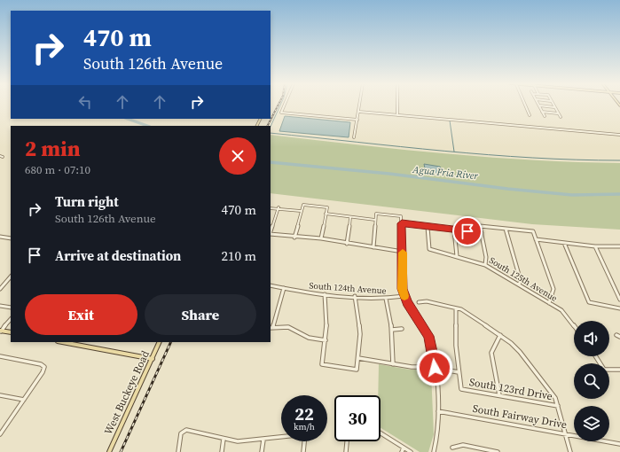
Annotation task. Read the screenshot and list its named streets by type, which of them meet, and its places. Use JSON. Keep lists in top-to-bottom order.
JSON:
{
  "streets": {
    "main road": ["West Buckeye Road"],
    "street": [
      "South 125th Avenue",
      "South 124th Avenue",
      "South 123rd Drive",
      "South Fairway Drive"
    ]
  },
  "water": ["Agua Fria River"],
  "page": {
    "turn": ["470 m", "South 126th Avenue"],
    "heading": ["2 min", "680 m · 07:10"],
    "list": [
      {
        "name": "Turn right",
        "note": "South 126th Avenue",
        "value": "470 m"
      },
      {
        "name": "Arrive at destination",
        "value": "210 m"
      }
    ],
    "buttons": ["Exit", "Share"],
    "speed": "22 km/h",
    "limit": "30"
  }
}
